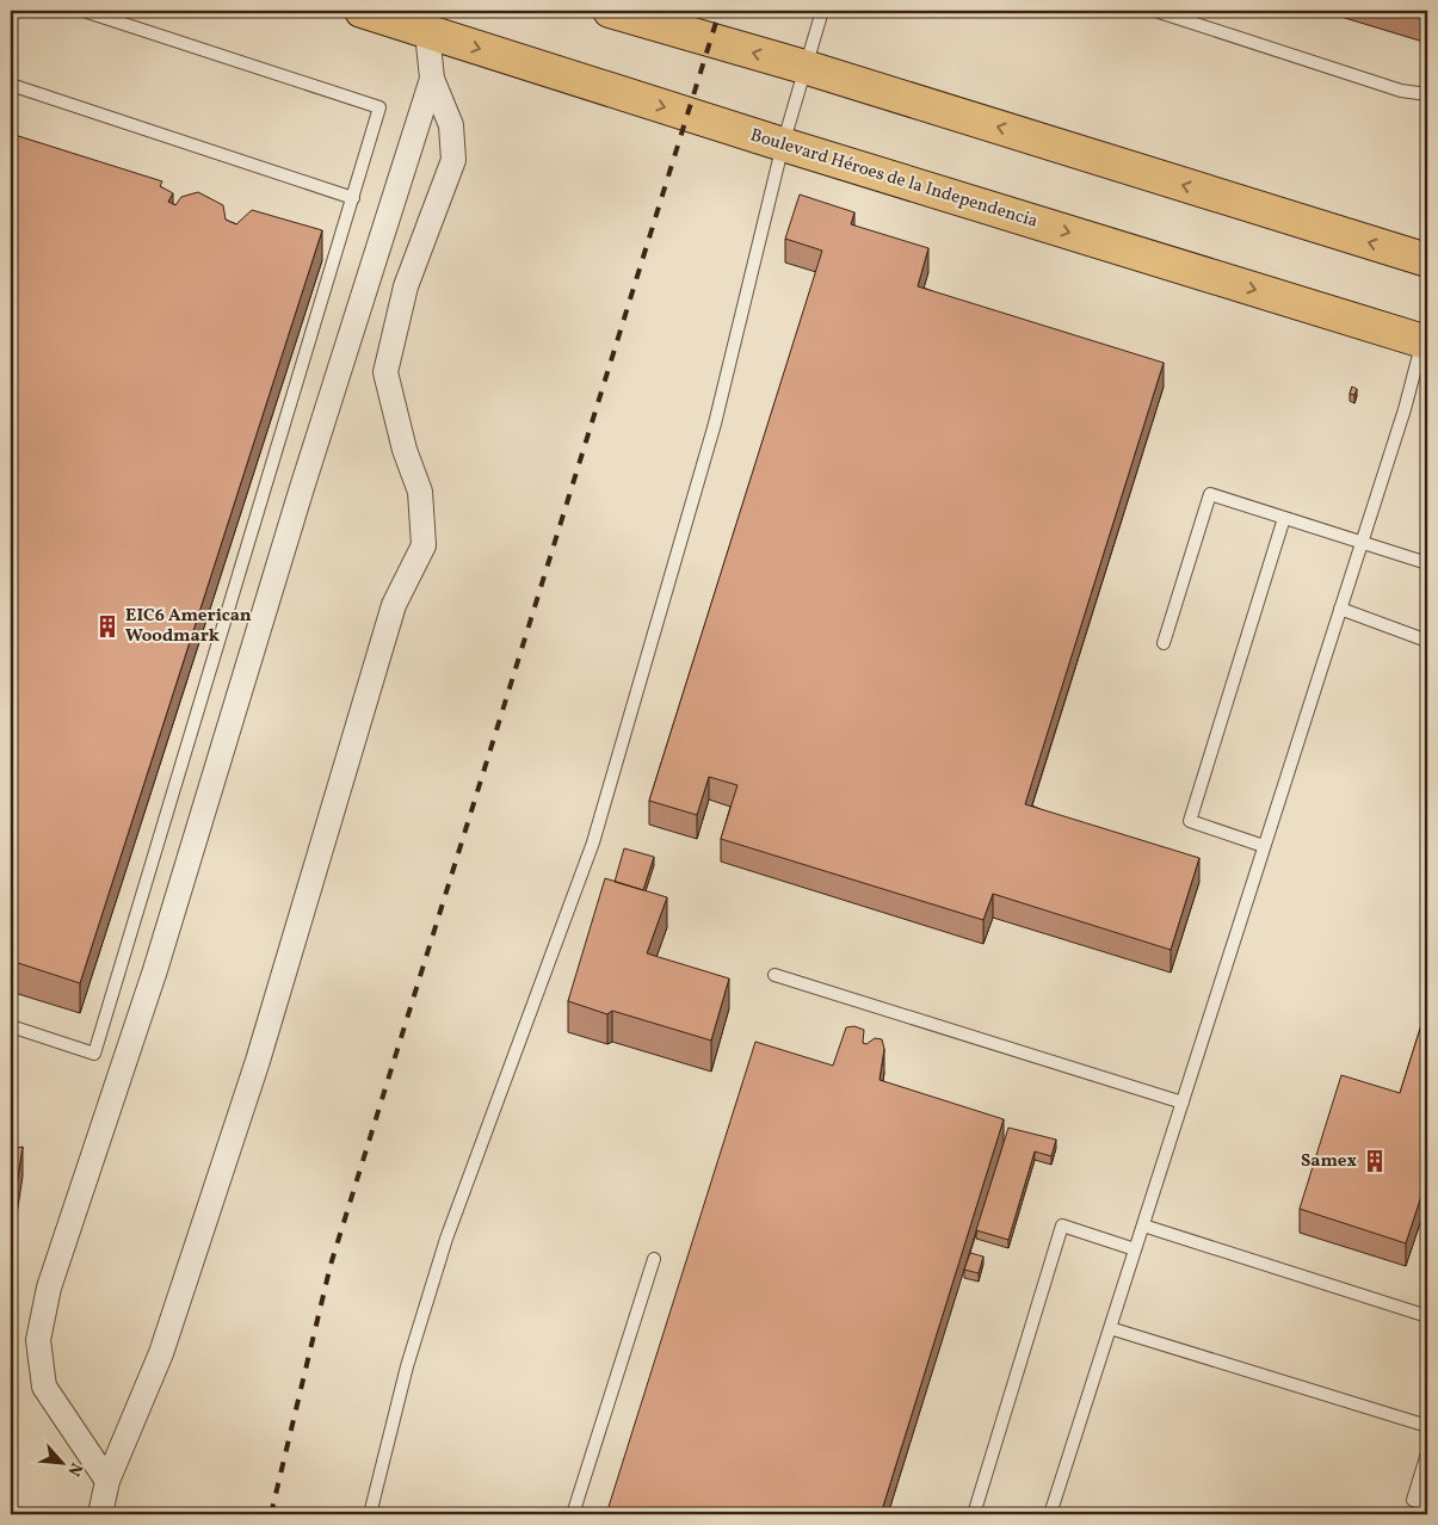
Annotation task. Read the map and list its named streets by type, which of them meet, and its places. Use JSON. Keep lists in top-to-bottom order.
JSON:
{
  "streets": {
    "main road": ["Boulevard Héroes de la Independencia"]
  },
  "places": {
    "building": ["EIC6 American Woodmark", "Samex"]
  },
  "north": "bottom right"
}
